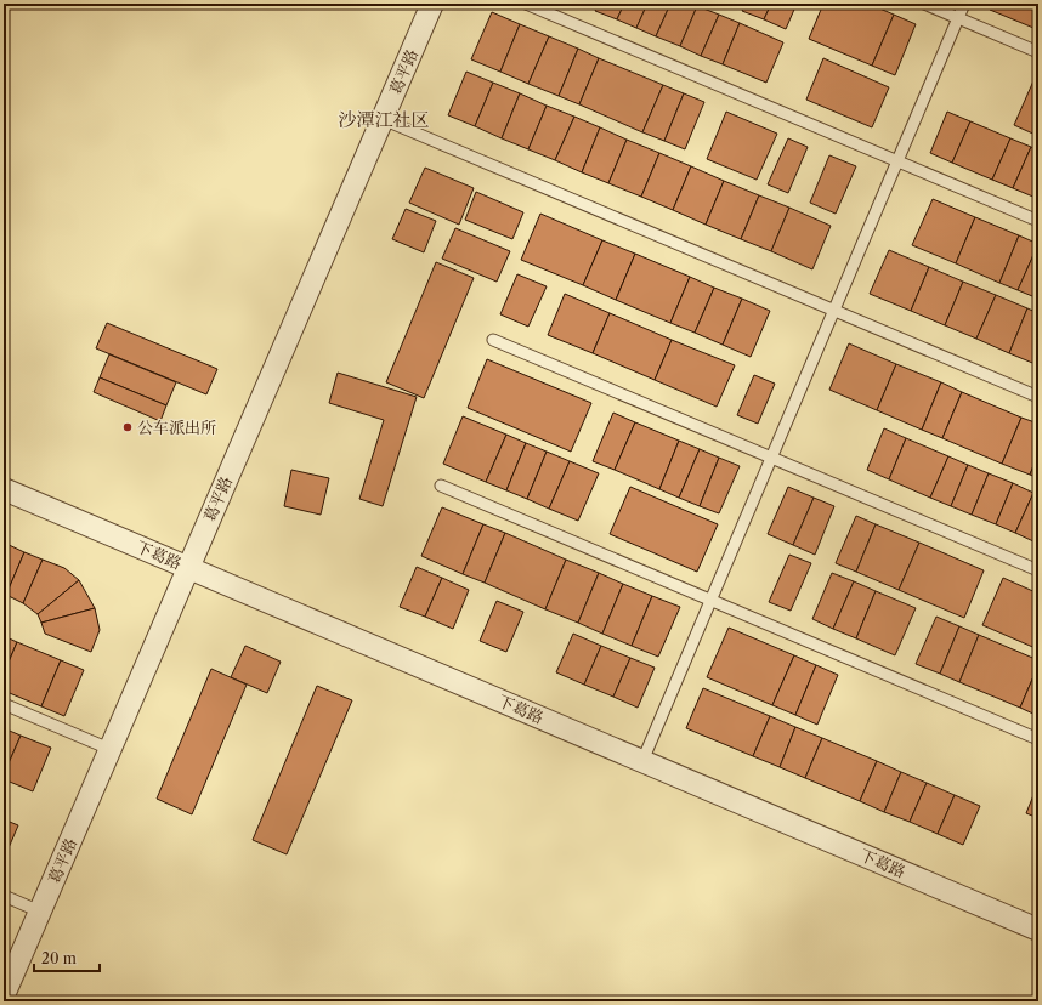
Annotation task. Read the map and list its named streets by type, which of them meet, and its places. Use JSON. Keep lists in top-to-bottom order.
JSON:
{
  "streets": {
    "street": ["葛平路", "下葛路"]
  },
  "crossings": [
    ["葛平路", "下葛路"]
  ],
  "districts": ["沙潭江社区"],
  "places": ["公车派出所"],
  "scale_bar": "20 m"
}
